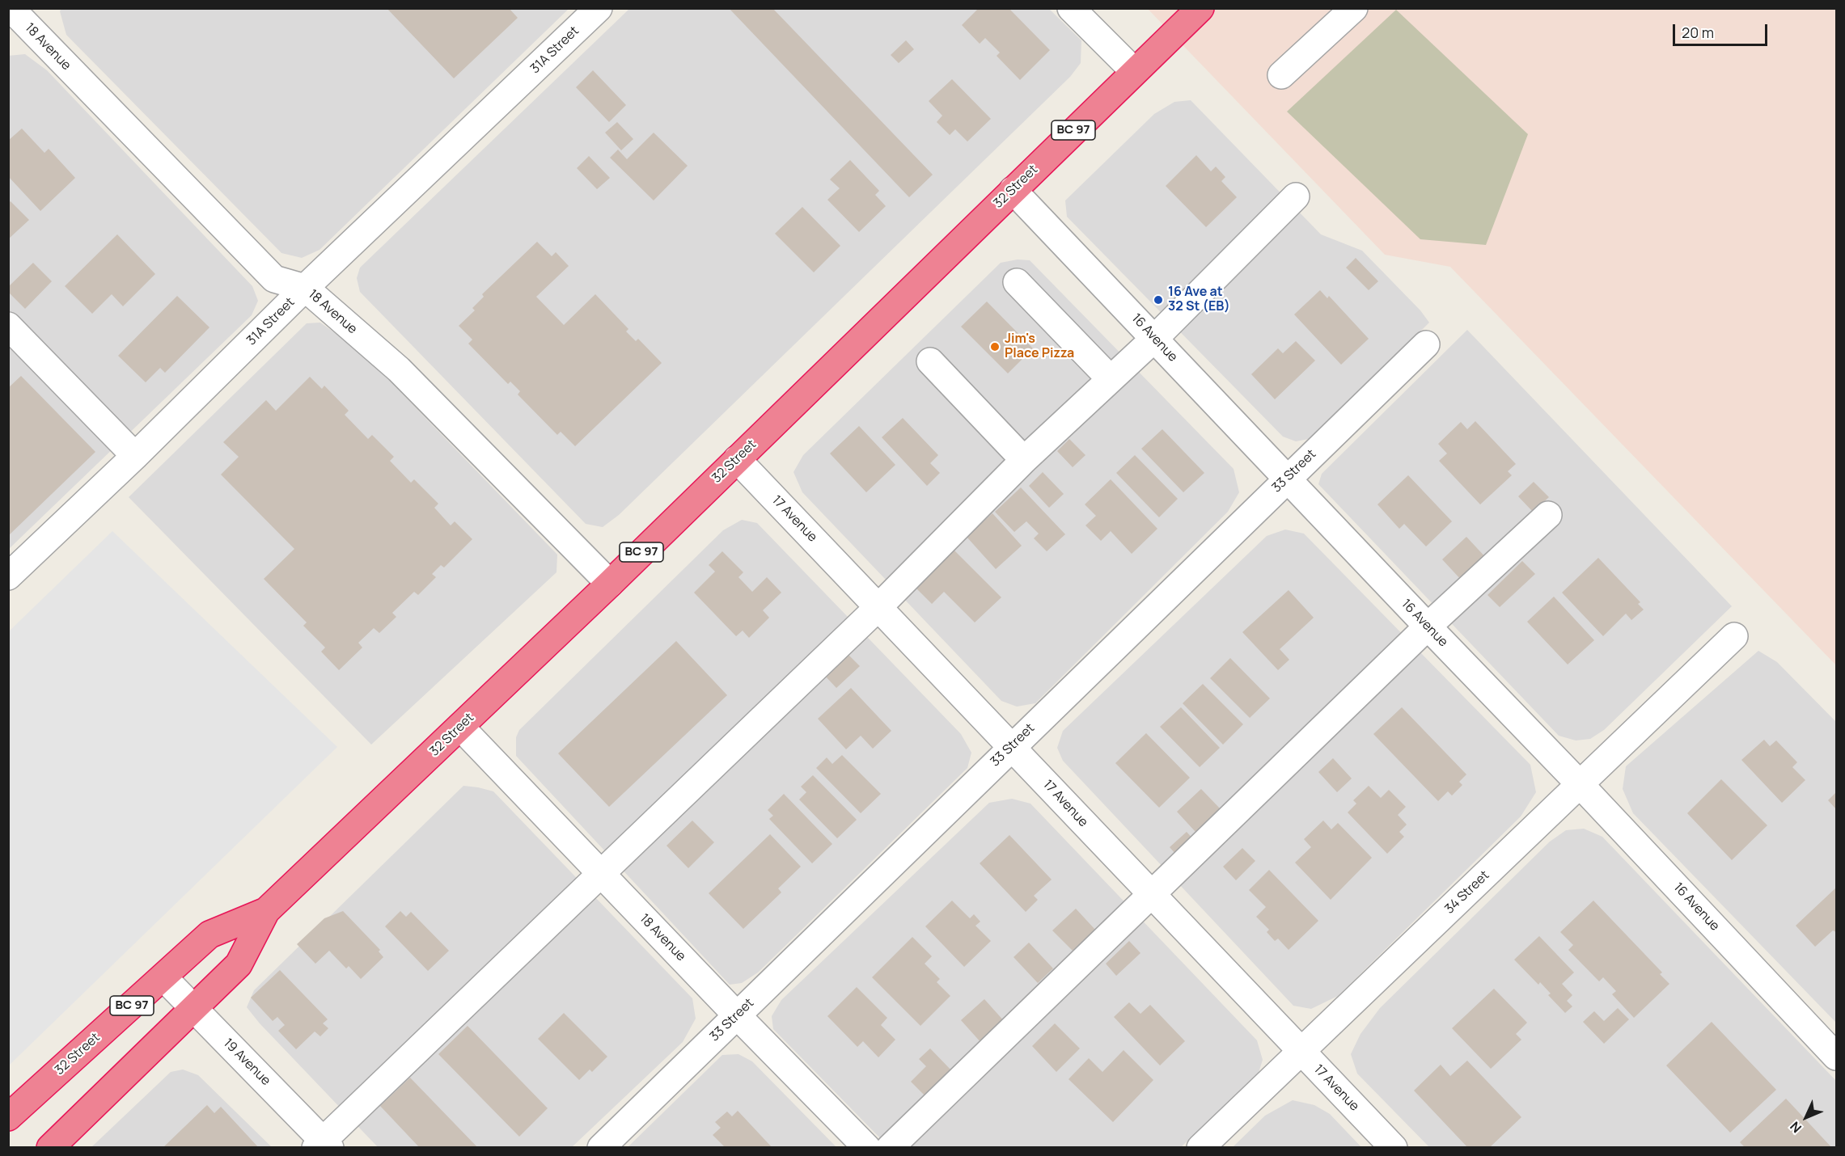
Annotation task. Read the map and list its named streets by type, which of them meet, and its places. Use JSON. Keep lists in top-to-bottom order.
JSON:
{
  "streets": {
    "highway": ["BC 97", "32 Street"],
    "street": [
      "18 Avenue",
      "31A Street",
      "16 Avenue",
      "33 Street",
      "17 Avenue",
      "34 Street",
      "19 Avenue"
    ]
  },
  "crossings": [
    ["18 Avenue", "31A Street"],
    ["18 Avenue", "32 Street"],
    ["18 Avenue", "33 Street"],
    ["32 Street", "16 Avenue"],
    ["32 Street", "17 Avenue"],
    ["32 Street", "19 Avenue"],
    ["16 Avenue", "33 Street"],
    ["16 Avenue", "34 Street"],
    ["33 Street", "17 Avenue"],
    ["17 Avenue", "34 Street"]
  ],
  "places": ["16 Ave at 32 St (EB)", "Jim's Place Pizza"],
  "scale_bar": "20 m",
  "north": "bottom left"
}
